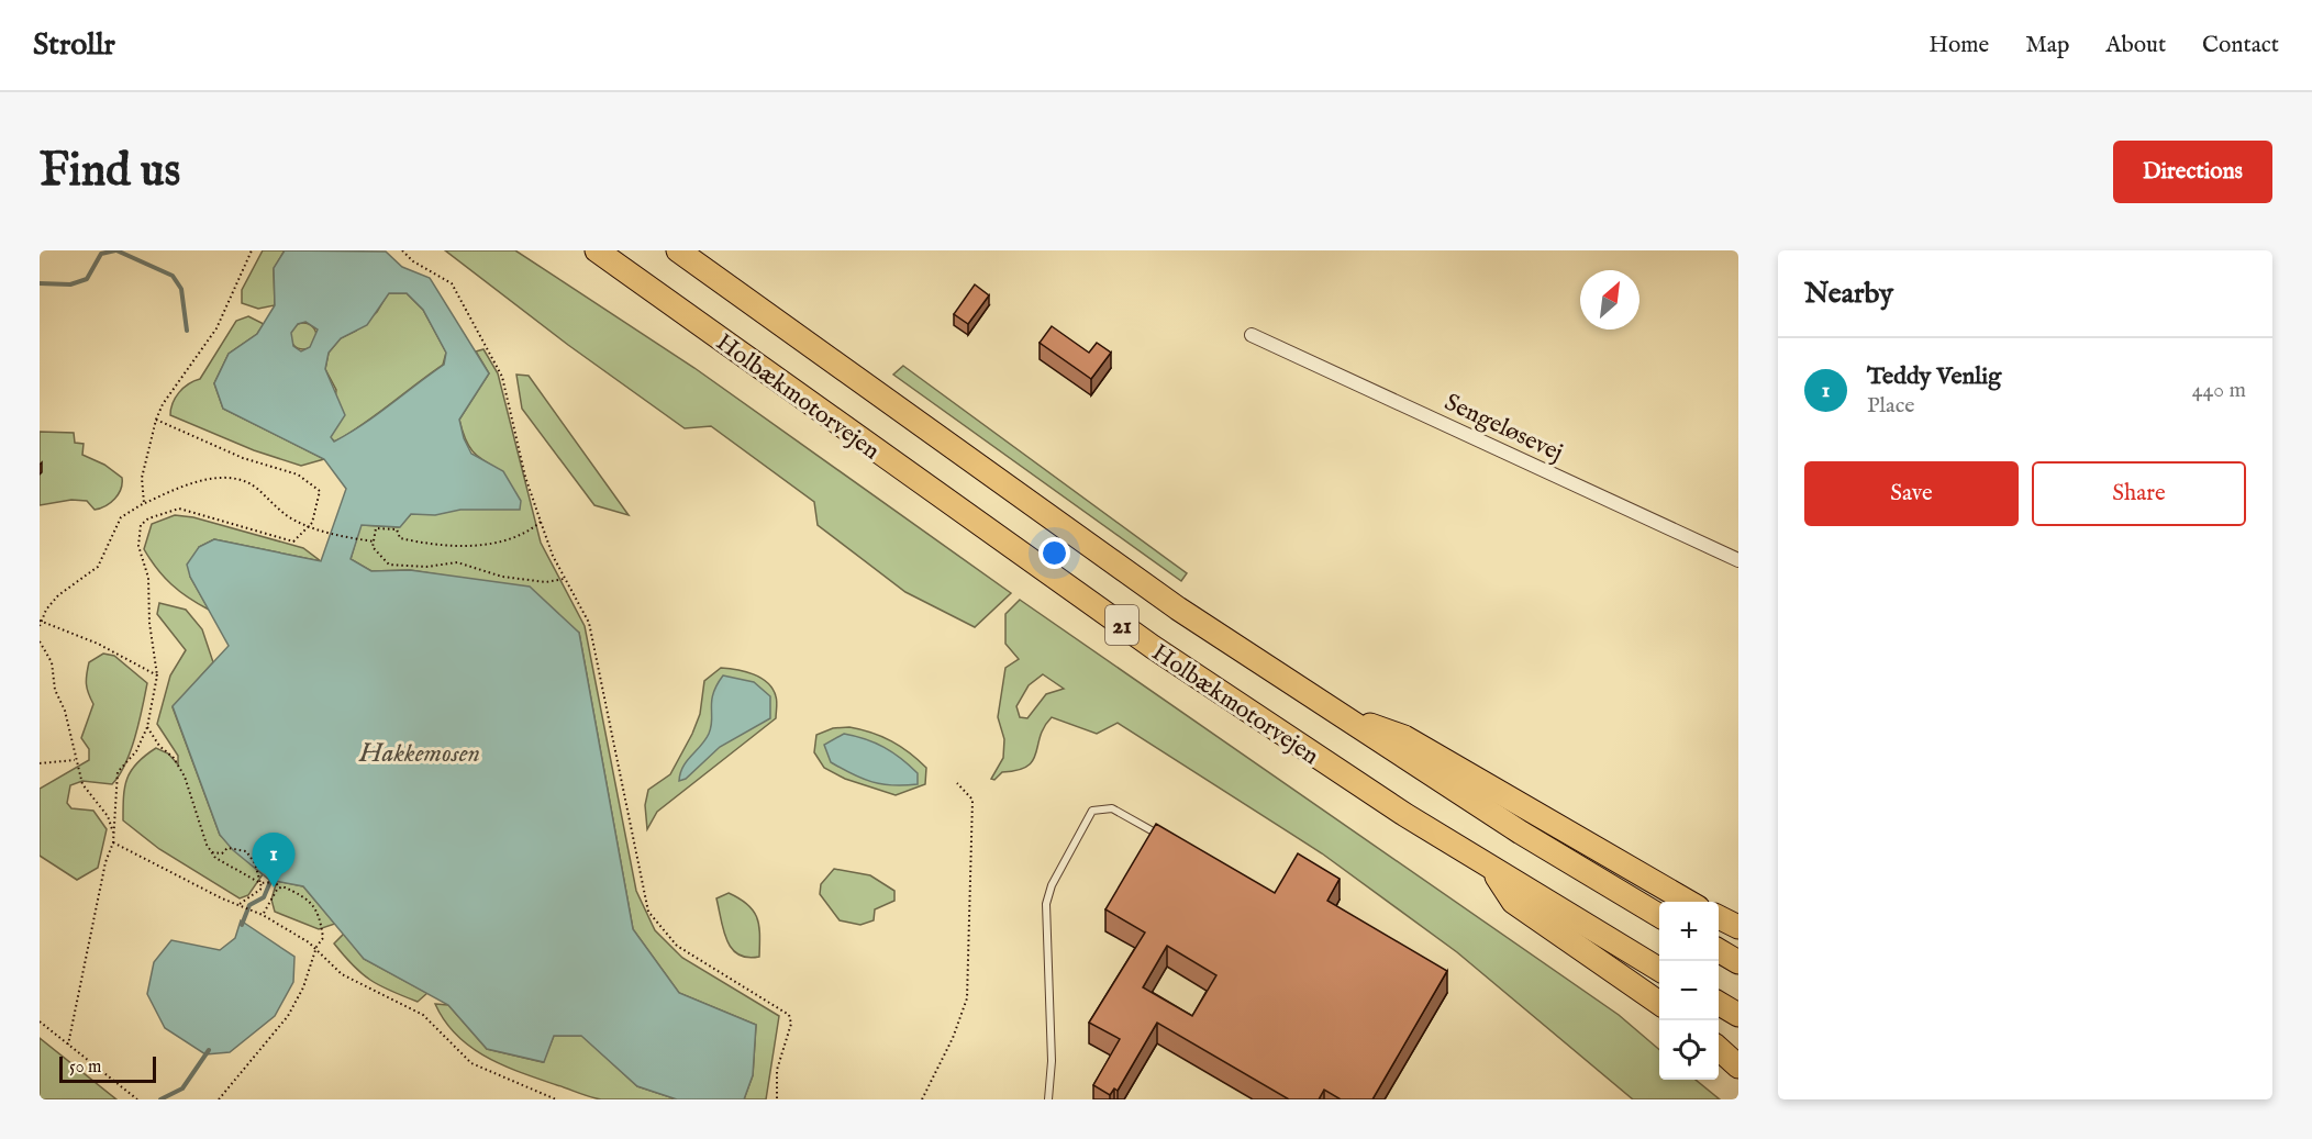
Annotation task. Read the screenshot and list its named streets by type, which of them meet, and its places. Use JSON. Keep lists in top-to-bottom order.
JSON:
{
  "streets": {
    "highway": ["Holbækmotorvejen", "21"],
    "street": ["Sengeløsevej"]
  },
  "water": ["Hakkemosen"],
  "scale_bar": "50 m",
  "north": "top right",
  "page": {
    "header": "Strollr",
    "nav": [
      "Home",
      "Map",
      "About",
      "Contact"
    ],
    "buttons": [
      "Directions",
      ["Save", "Share"]
    ],
    "title": "Find us",
    "heading": "Nearby",
    "list": [
      {
        "mark": "1",
        "name": "Teddy Venlig",
        "note": "Place",
        "value": "440 m"
      }
    ],
    "pins": "1",
    "map_buttons": ["+", "−"],
    "scale": "50 m"
  }
}
